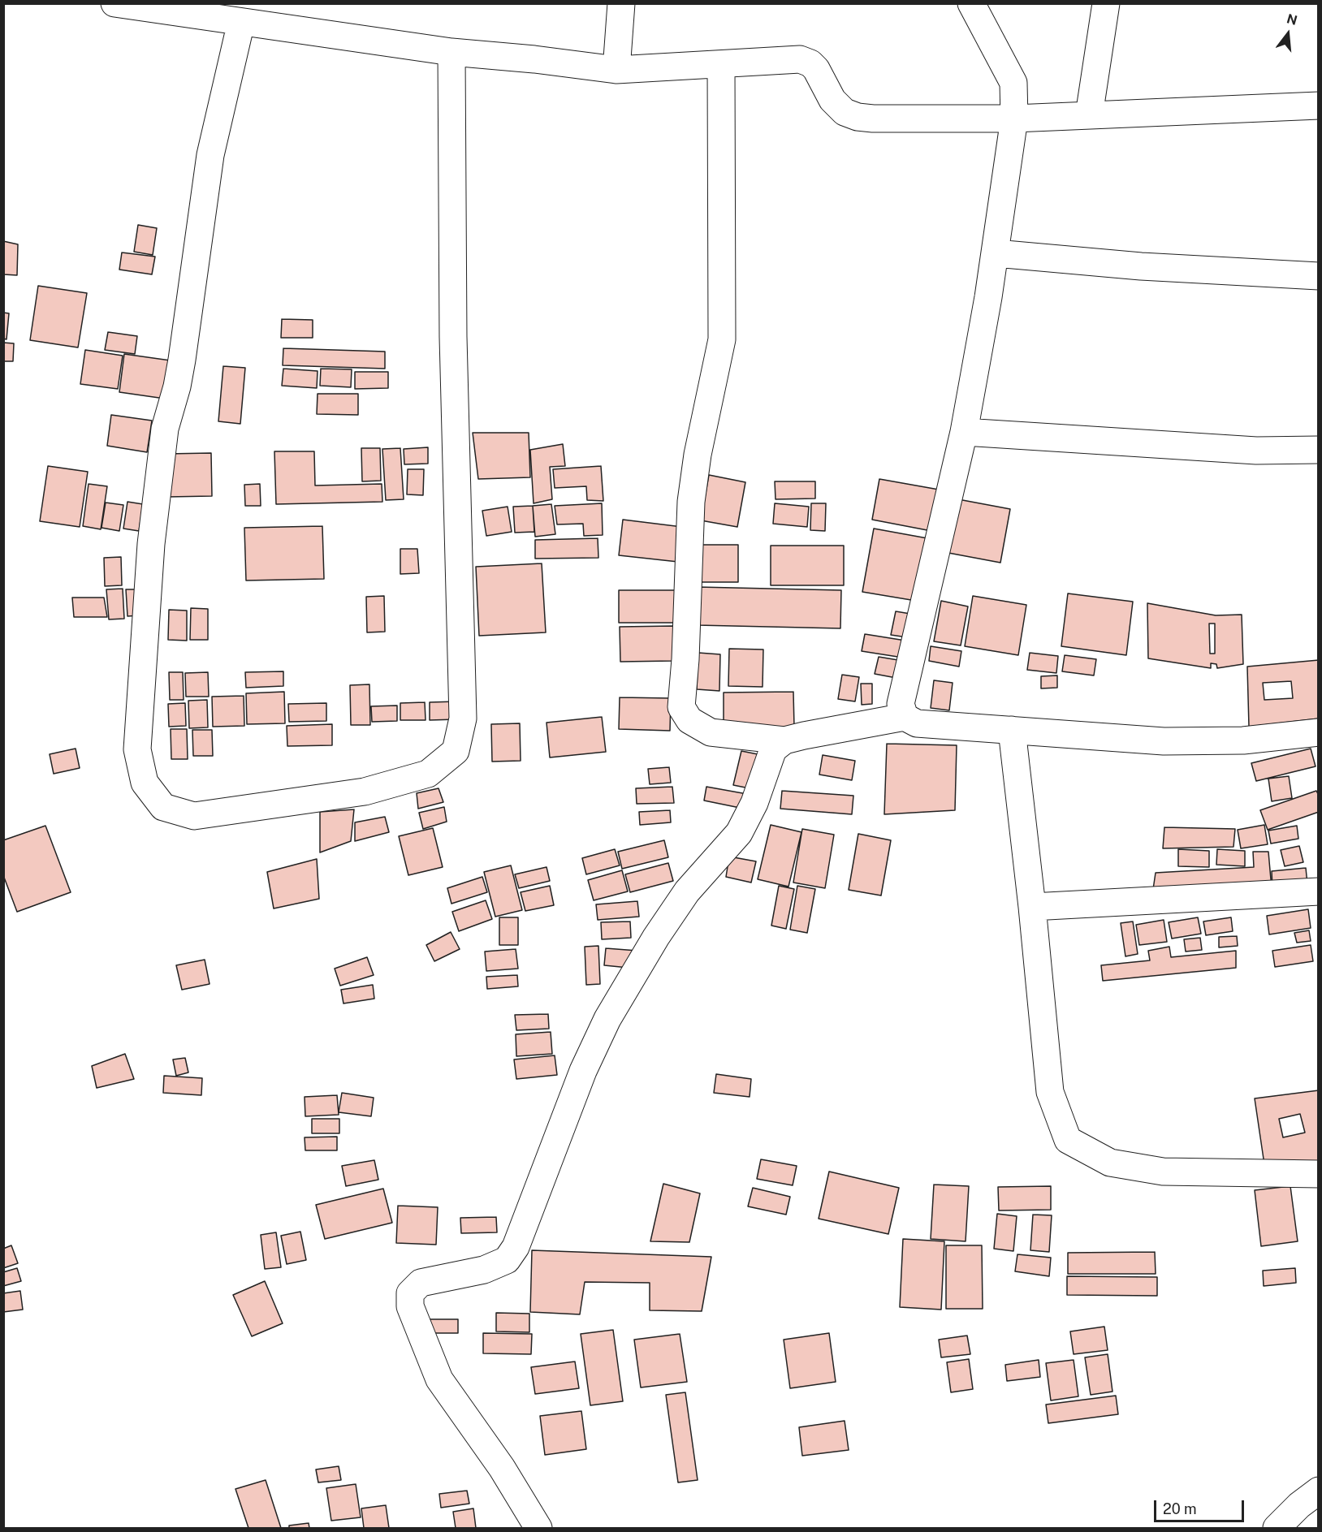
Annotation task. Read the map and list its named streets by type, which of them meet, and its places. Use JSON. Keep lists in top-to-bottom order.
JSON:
{
  "scale_bar": "20 m",
  "north": "top"
}
